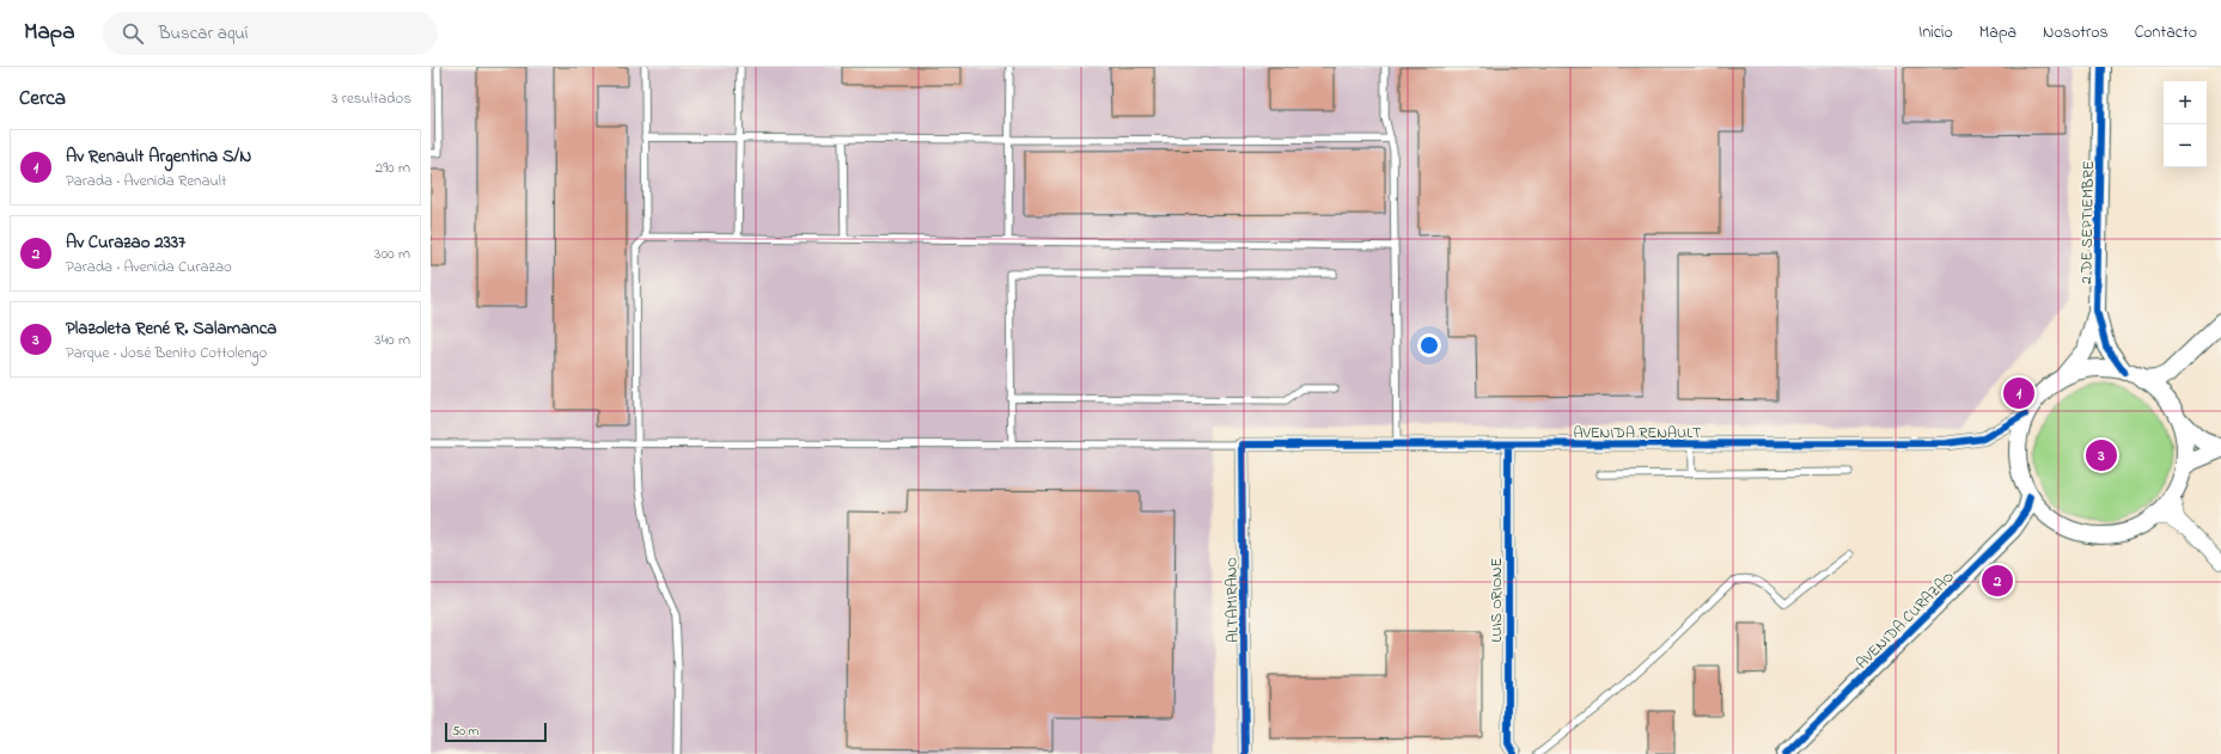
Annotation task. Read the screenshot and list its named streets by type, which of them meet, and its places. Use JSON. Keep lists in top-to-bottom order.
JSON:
{
  "streets": {
    "street": [
      "2 DE SEPTIEMBRE",
      "AVENIDA RENAULT",
      "ALTAMIRANO",
      "LUIS ORIONE",
      "AVENIDA CURAZAO"
    ]
  },
  "crossings": [
    ["2 DE SEPTIEMBRE", "AVENIDA RENAULT"],
    ["2 DE SEPTIEMBRE", "AVENIDA CURAZAO"],
    ["AVENIDA RENAULT", "ALTAMIRANO"],
    ["AVENIDA RENAULT", "LUIS ORIONE"],
    ["AVENIDA RENAULT", "AVENIDA CURAZAO"]
  ],
  "scale_bar": "50 m",
  "page": {
    "header": "Mapa",
    "search": "Buscar aquí",
    "nav": [
      "Inicio",
      "Mapa",
      "Nosotros",
      "Contacto"
    ],
    "heading": ["Cerca", "3 resultados"],
    "map_buttons": ["+", "−"],
    "list": [
      {
        "mark": "1",
        "name": "Av Renault Argentina S/N",
        "note": "Parada · Avenida Renault",
        "value": "290 m"
      },
      {
        "mark": "2",
        "name": "Av Curazao 2337",
        "note": "Parada · Avenida Curazao",
        "value": "300 m"
      },
      {
        "mark": "3",
        "name": "Plazoleta René R. Salamanca",
        "note": "Parque · José Benito Cottolengo",
        "value": "340 m"
      }
    ],
    "pins": ["1", "3", "2"],
    "scale": "50 m"
  }
}
